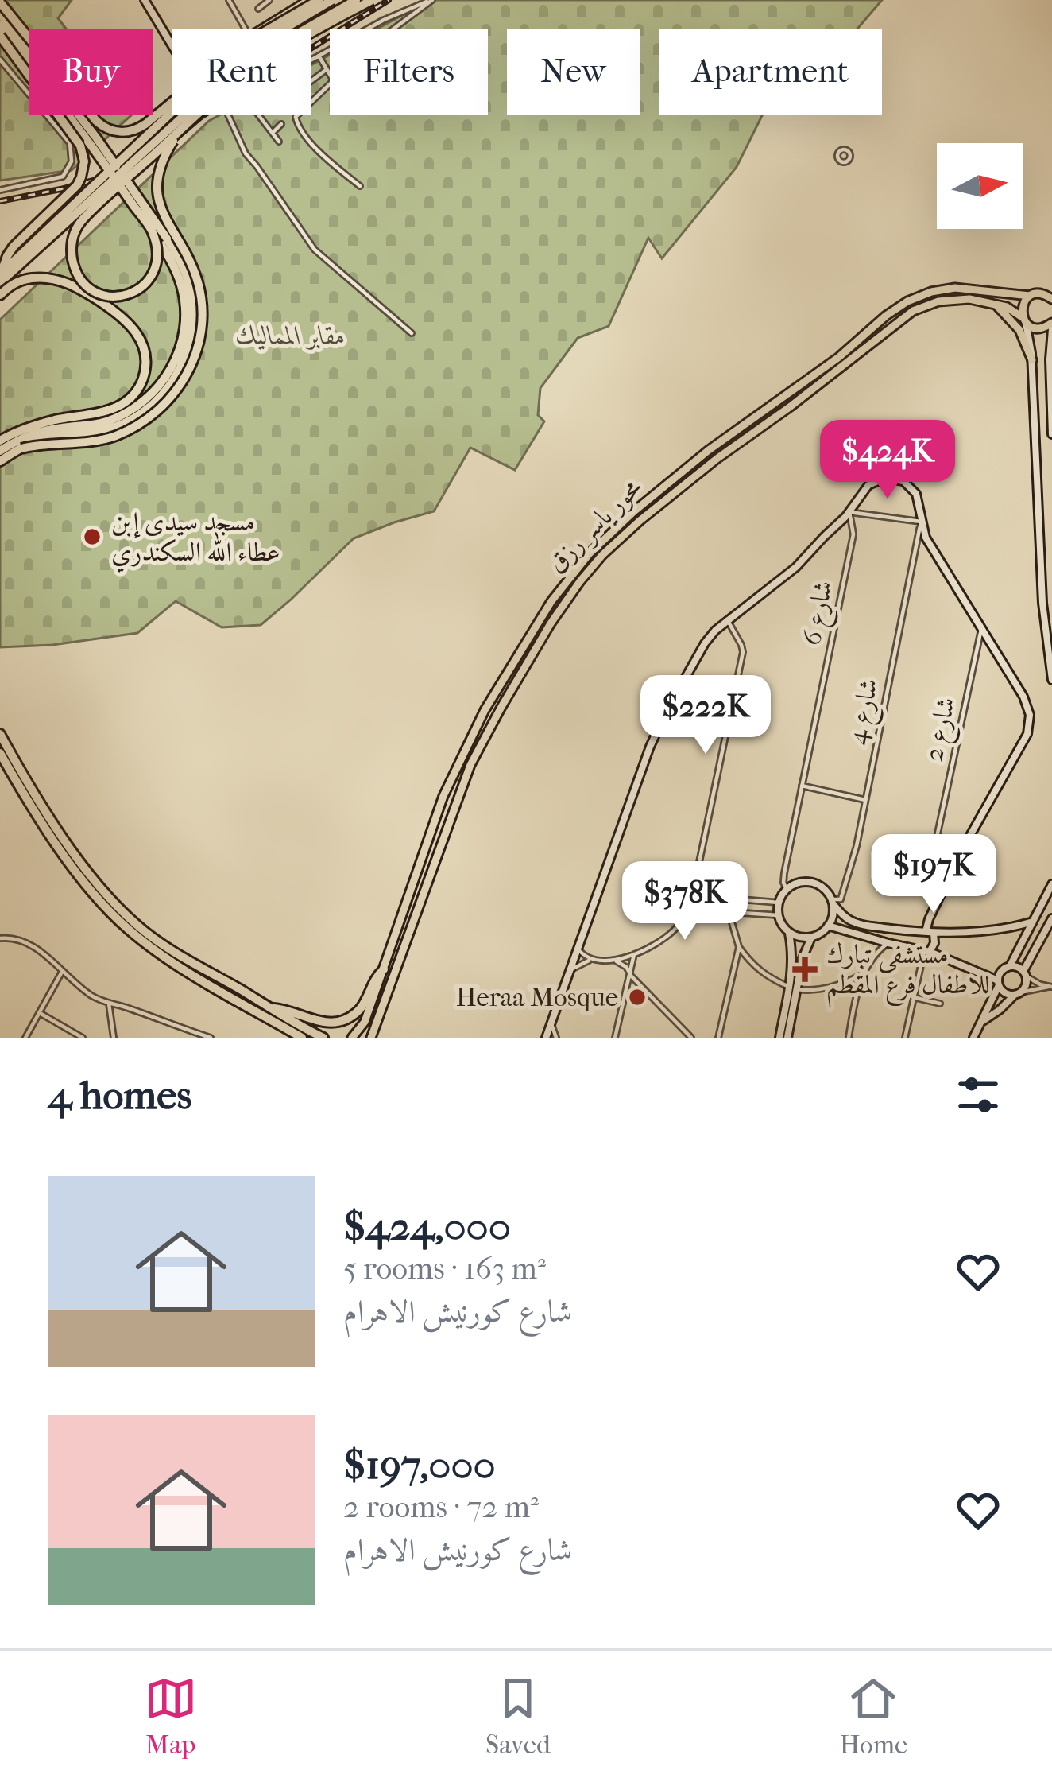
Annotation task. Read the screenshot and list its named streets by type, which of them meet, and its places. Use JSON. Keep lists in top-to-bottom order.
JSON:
{
  "streets": {
    "main road": ["محور ياسر رزق"],
    "street": ["شارع 6", "شارع 4", "شارع 2"]
  },
  "crossings": [
    ["شارع 6", "شارع 4"]
  ],
  "parks": ["مقابر المماليك"],
  "places": {
    "other": ["مسجد سيدى إبن عطاء الله السكندري", "Heraa Mosque"],
    "health": ["مستشفى تبارك للاطفال فرع المقطم"]
  },
  "north": "right",
  "page": {
    "chip": [
      "Buy",
      "Rent",
      "Filters",
      "New",
      "Apartment"
    ],
    "price": [
      "$424K",
      "$222K",
      "$197K",
      "$378K"
    ],
    "heading": "4 homes",
    "list": [
      {
        "name": "$424,000",
        "note": "5 rooms · 163 m² · شارع كورنيش الاهرام"
      },
      {
        "name": "$197,000",
        "note": "2 rooms · 72 m² · شارع كورنيش الاهرام"
      }
    ],
    "tabs": ["Map", "Saved", "Home"]
  }
}
